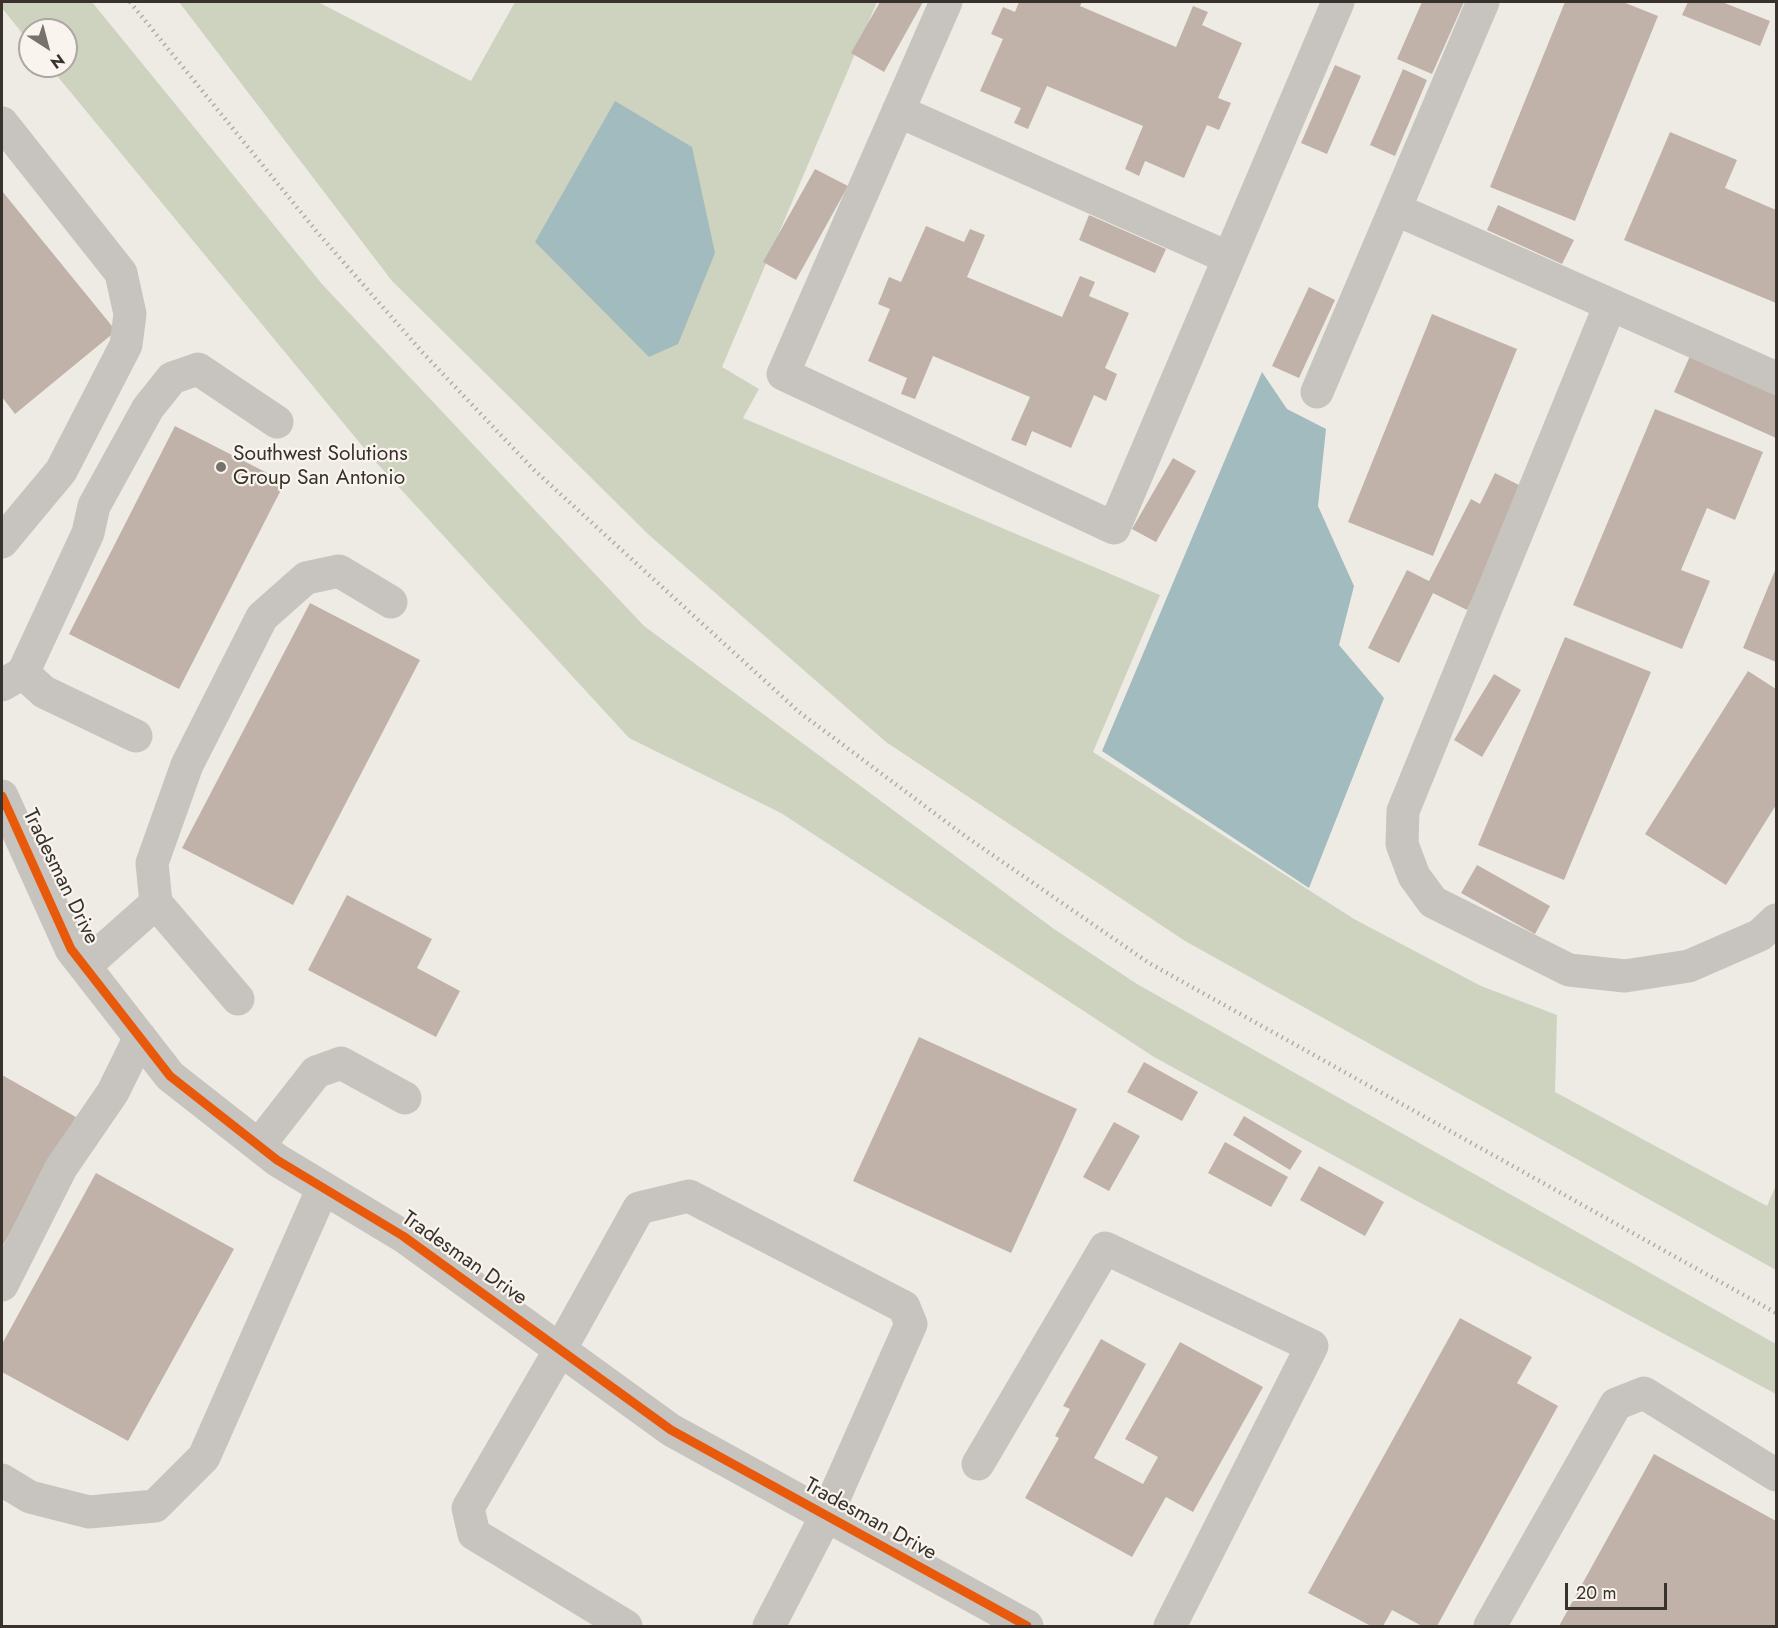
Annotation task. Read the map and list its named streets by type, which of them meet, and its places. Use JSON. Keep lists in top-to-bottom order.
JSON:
{
  "streets": {
    "street": ["Tradesman Drive"]
  },
  "places": ["Southwest Solutions Group San Antonio"],
  "scale_bar": "20 m",
  "north": "bottom right"
}
